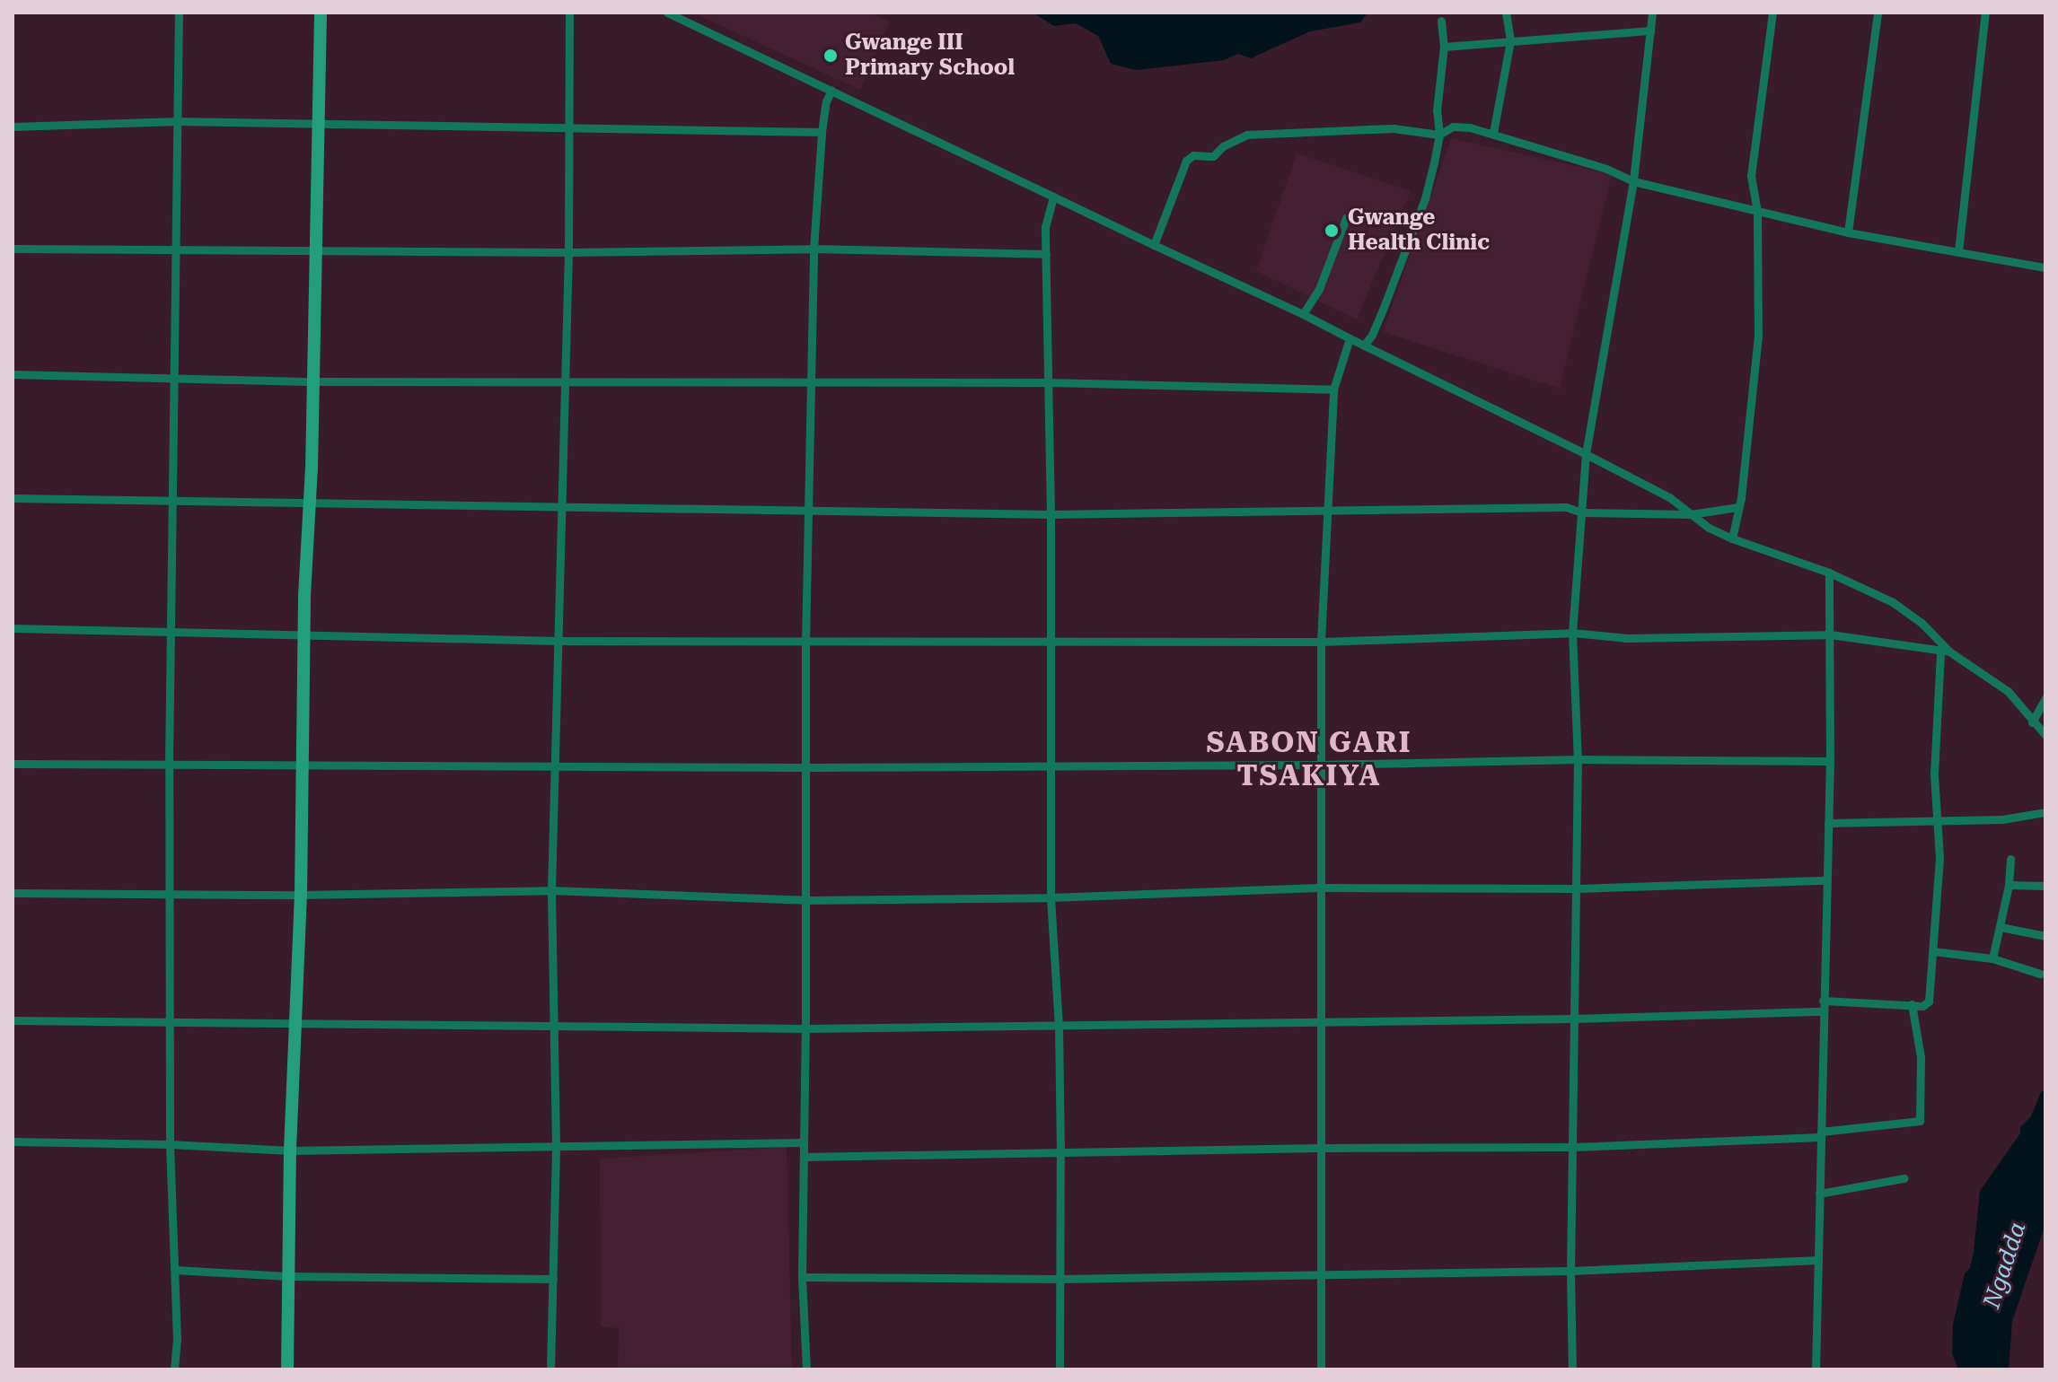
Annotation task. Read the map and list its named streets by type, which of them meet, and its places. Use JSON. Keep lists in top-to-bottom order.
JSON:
{
  "districts": ["SABON GARI TSAKIYA"],
  "water": ["Ngadda"],
  "places": ["Gwange III Primary School", "Gwange Health Clinic"]
}
